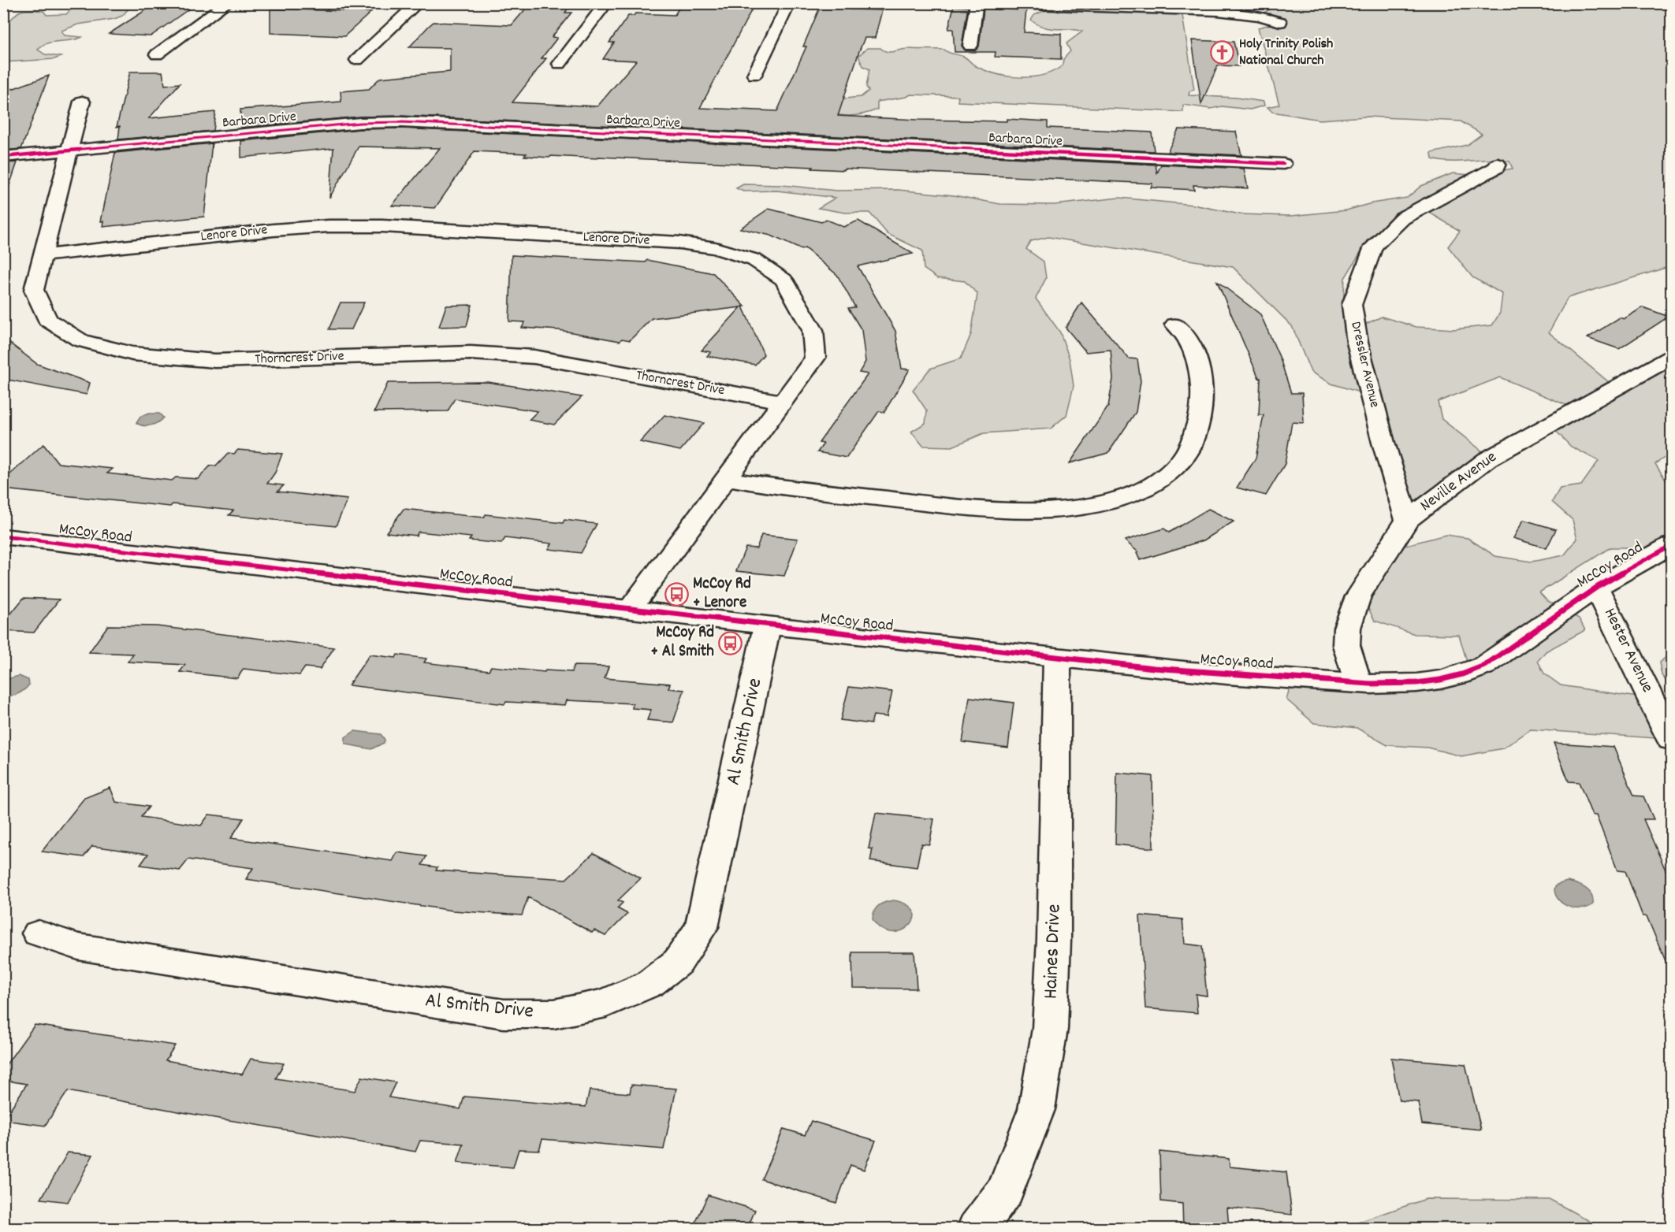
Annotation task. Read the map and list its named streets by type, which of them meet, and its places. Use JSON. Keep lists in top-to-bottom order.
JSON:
{
  "streets": {
    "street": [
      "Barbara Drive",
      "Lenore Drive",
      "Thorncrest Drive",
      "Dressler Avenue",
      "Neville Avenue",
      "McCoy Road",
      "Hester Avenue",
      "Al Smith Drive",
      "Haines Drive"
    ]
  },
  "crossings": [
    ["Barbara Drive", "Thorncrest Drive"],
    ["Lenore Drive", "Thorncrest Drive"],
    ["Lenore Drive", "McCoy Road"],
    ["Dressler Avenue", "Neville Avenue"],
    ["Neville Avenue", "McCoy Road"],
    ["McCoy Road", "Hester Avenue"],
    ["McCoy Road", "Al Smith Drive"],
    ["McCoy Road", "Haines Drive"]
  ],
  "places": {
    "church": ["Holy Trinity Polish National Church"],
    "bus stop": ["McCoy Rd + Lenore", "McCoy Rd + Al Smith"]
  }
}
